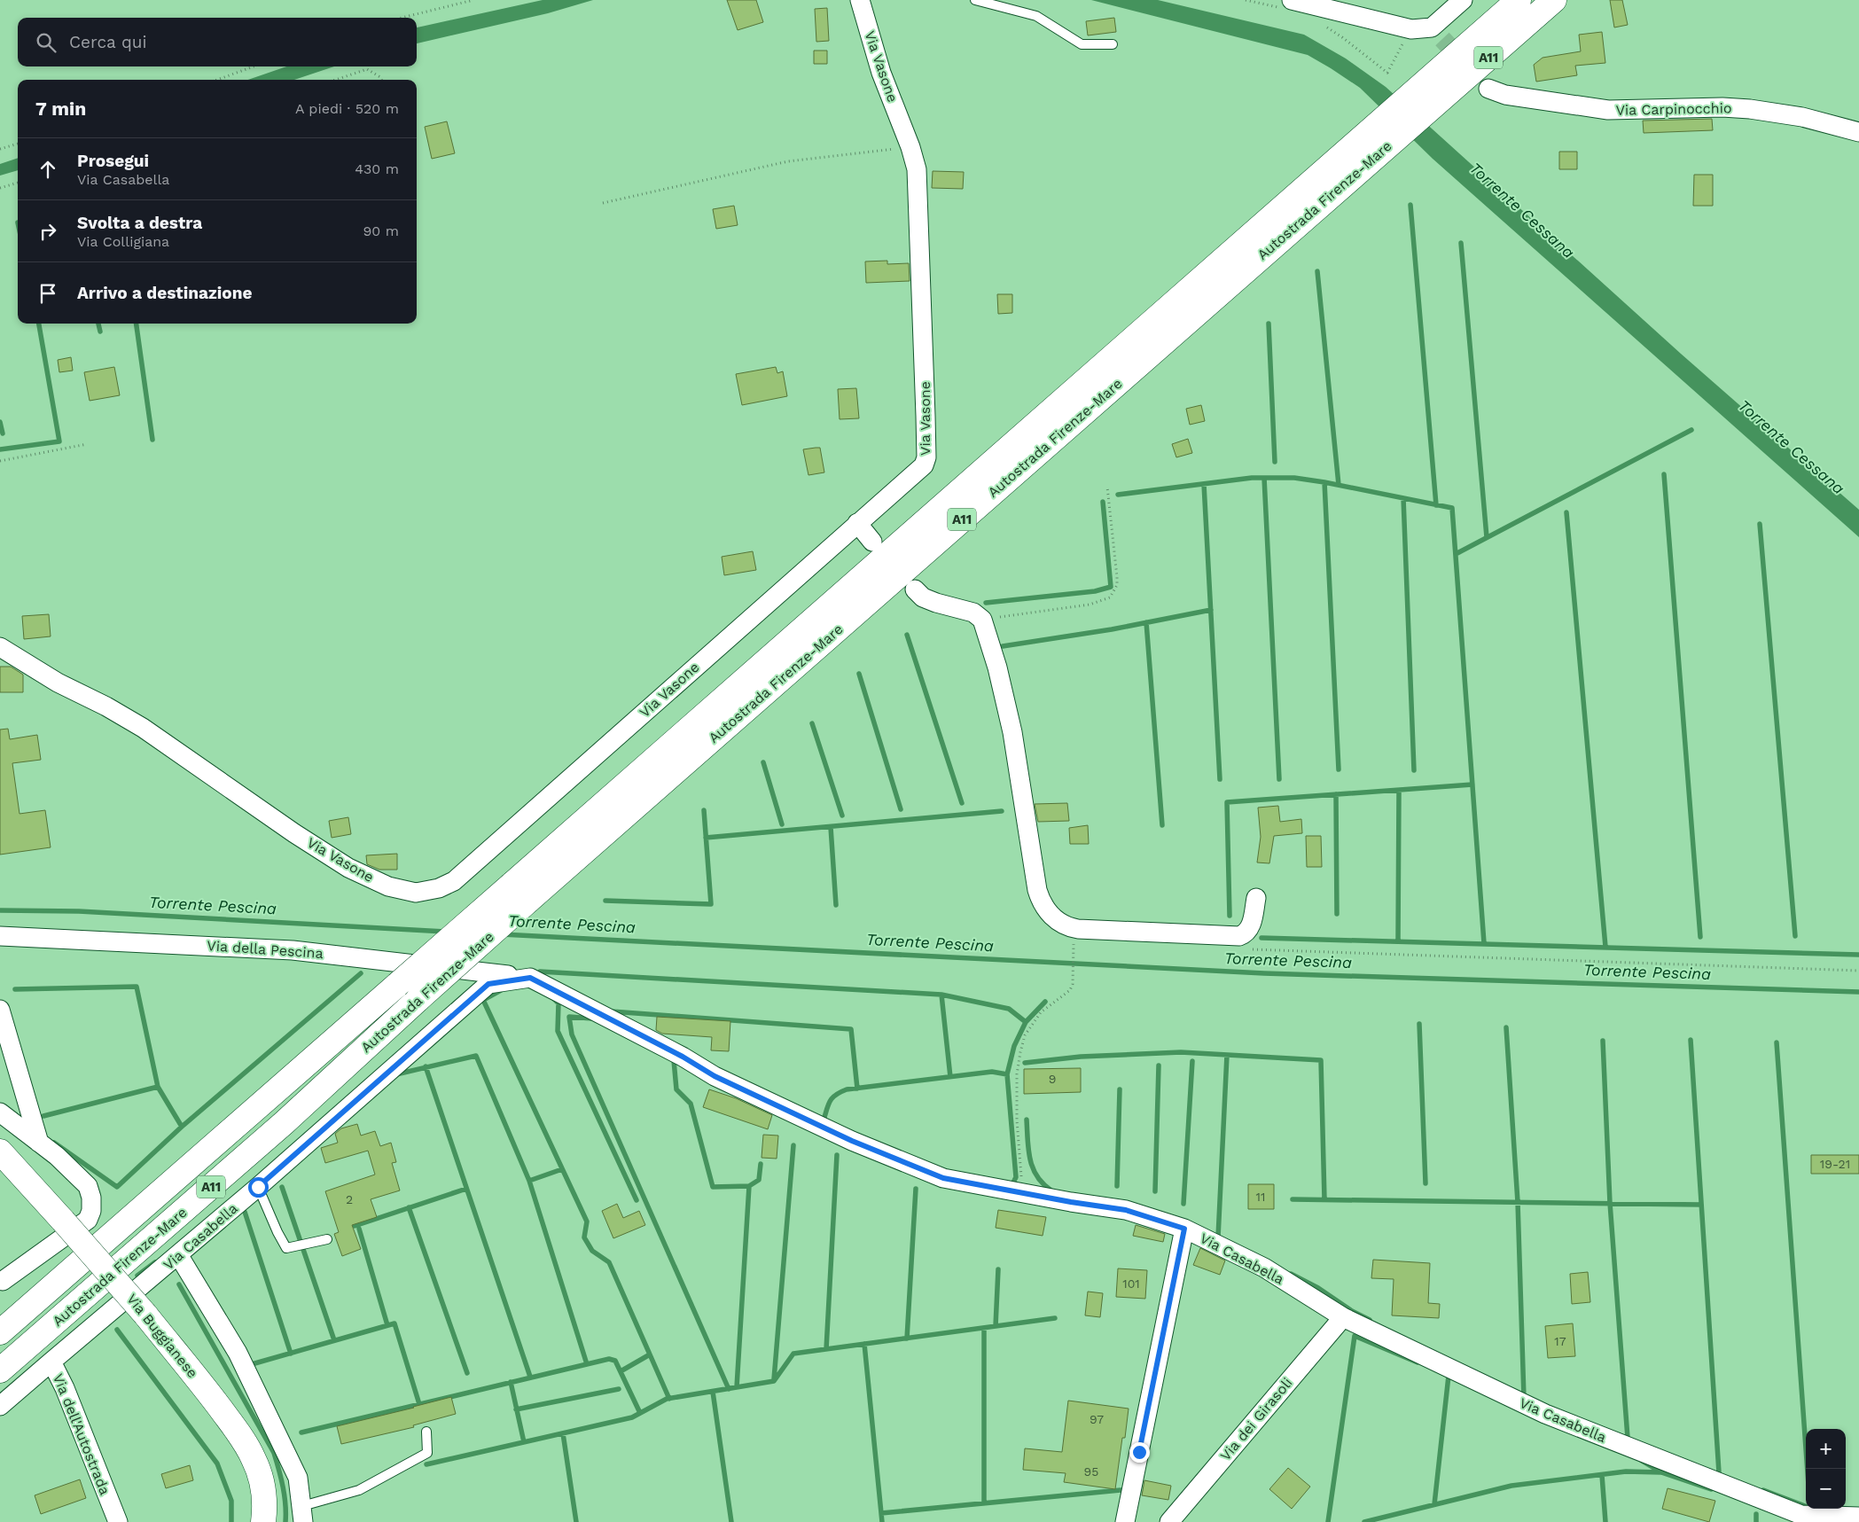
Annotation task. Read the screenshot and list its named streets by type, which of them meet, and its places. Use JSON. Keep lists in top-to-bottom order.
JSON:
{
  "streets": {
    "main road": ["A11", "Autostrada Firenze-Mare", "Via Buggianese"],
    "street": [
      "Via Vasone",
      "Via Carpinocchio",
      "Via della Pescina",
      "Via Casabella",
      "Via dei Girasoli",
      "Via dell'Autostrada"
    ]
  },
  "crossings": [
    ["Via della Pescina", "Via Casabella"],
    ["Via Casabella", "Via dei Girasoli"],
    ["Via Casabella", "Via dell'Autostrada"]
  ],
  "water": ["Torrente Cessana", "Torrente Pescina"],
  "house_numbers": [
    "9",
    "19-21",
    "11",
    "2",
    "101",
    "17",
    "97",
    "95"
  ],
  "page": {
    "search": "Cerca qui",
    "heading": ["7 min", "A piedi · 520 m"],
    "list": [
      ["Prosegui", "Via Casabella", "430 m"],
      ["Svolta a destra", "Via Colligiana", "90 m"],
      "Arrivo a destinazione"
    ],
    "map_buttons": ["+", "−"]
  }
}
